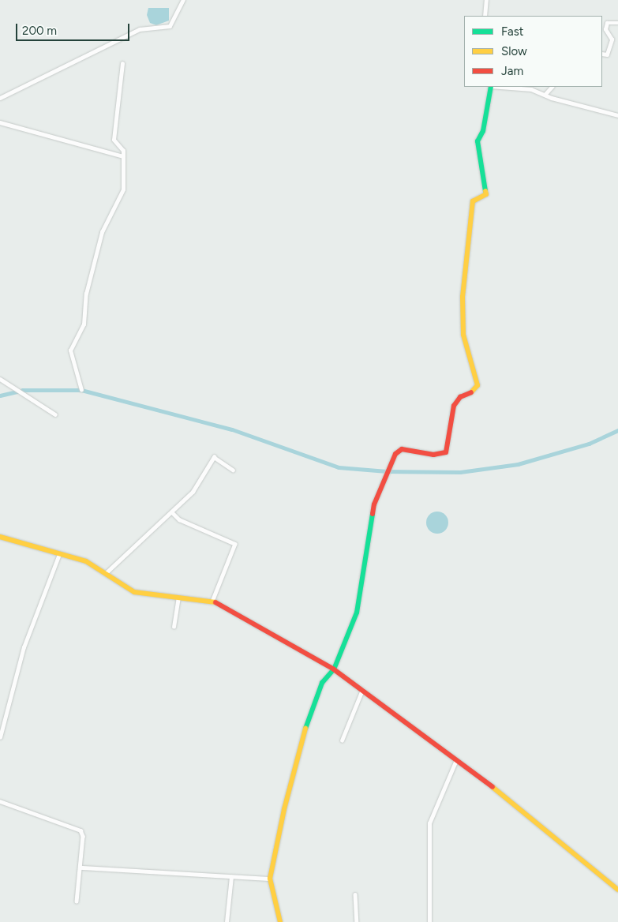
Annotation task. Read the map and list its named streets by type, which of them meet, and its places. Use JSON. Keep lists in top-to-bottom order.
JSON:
{
  "legend": ["Fast", "Slow", "Jam"],
  "scale_bar": "200 m"
}
